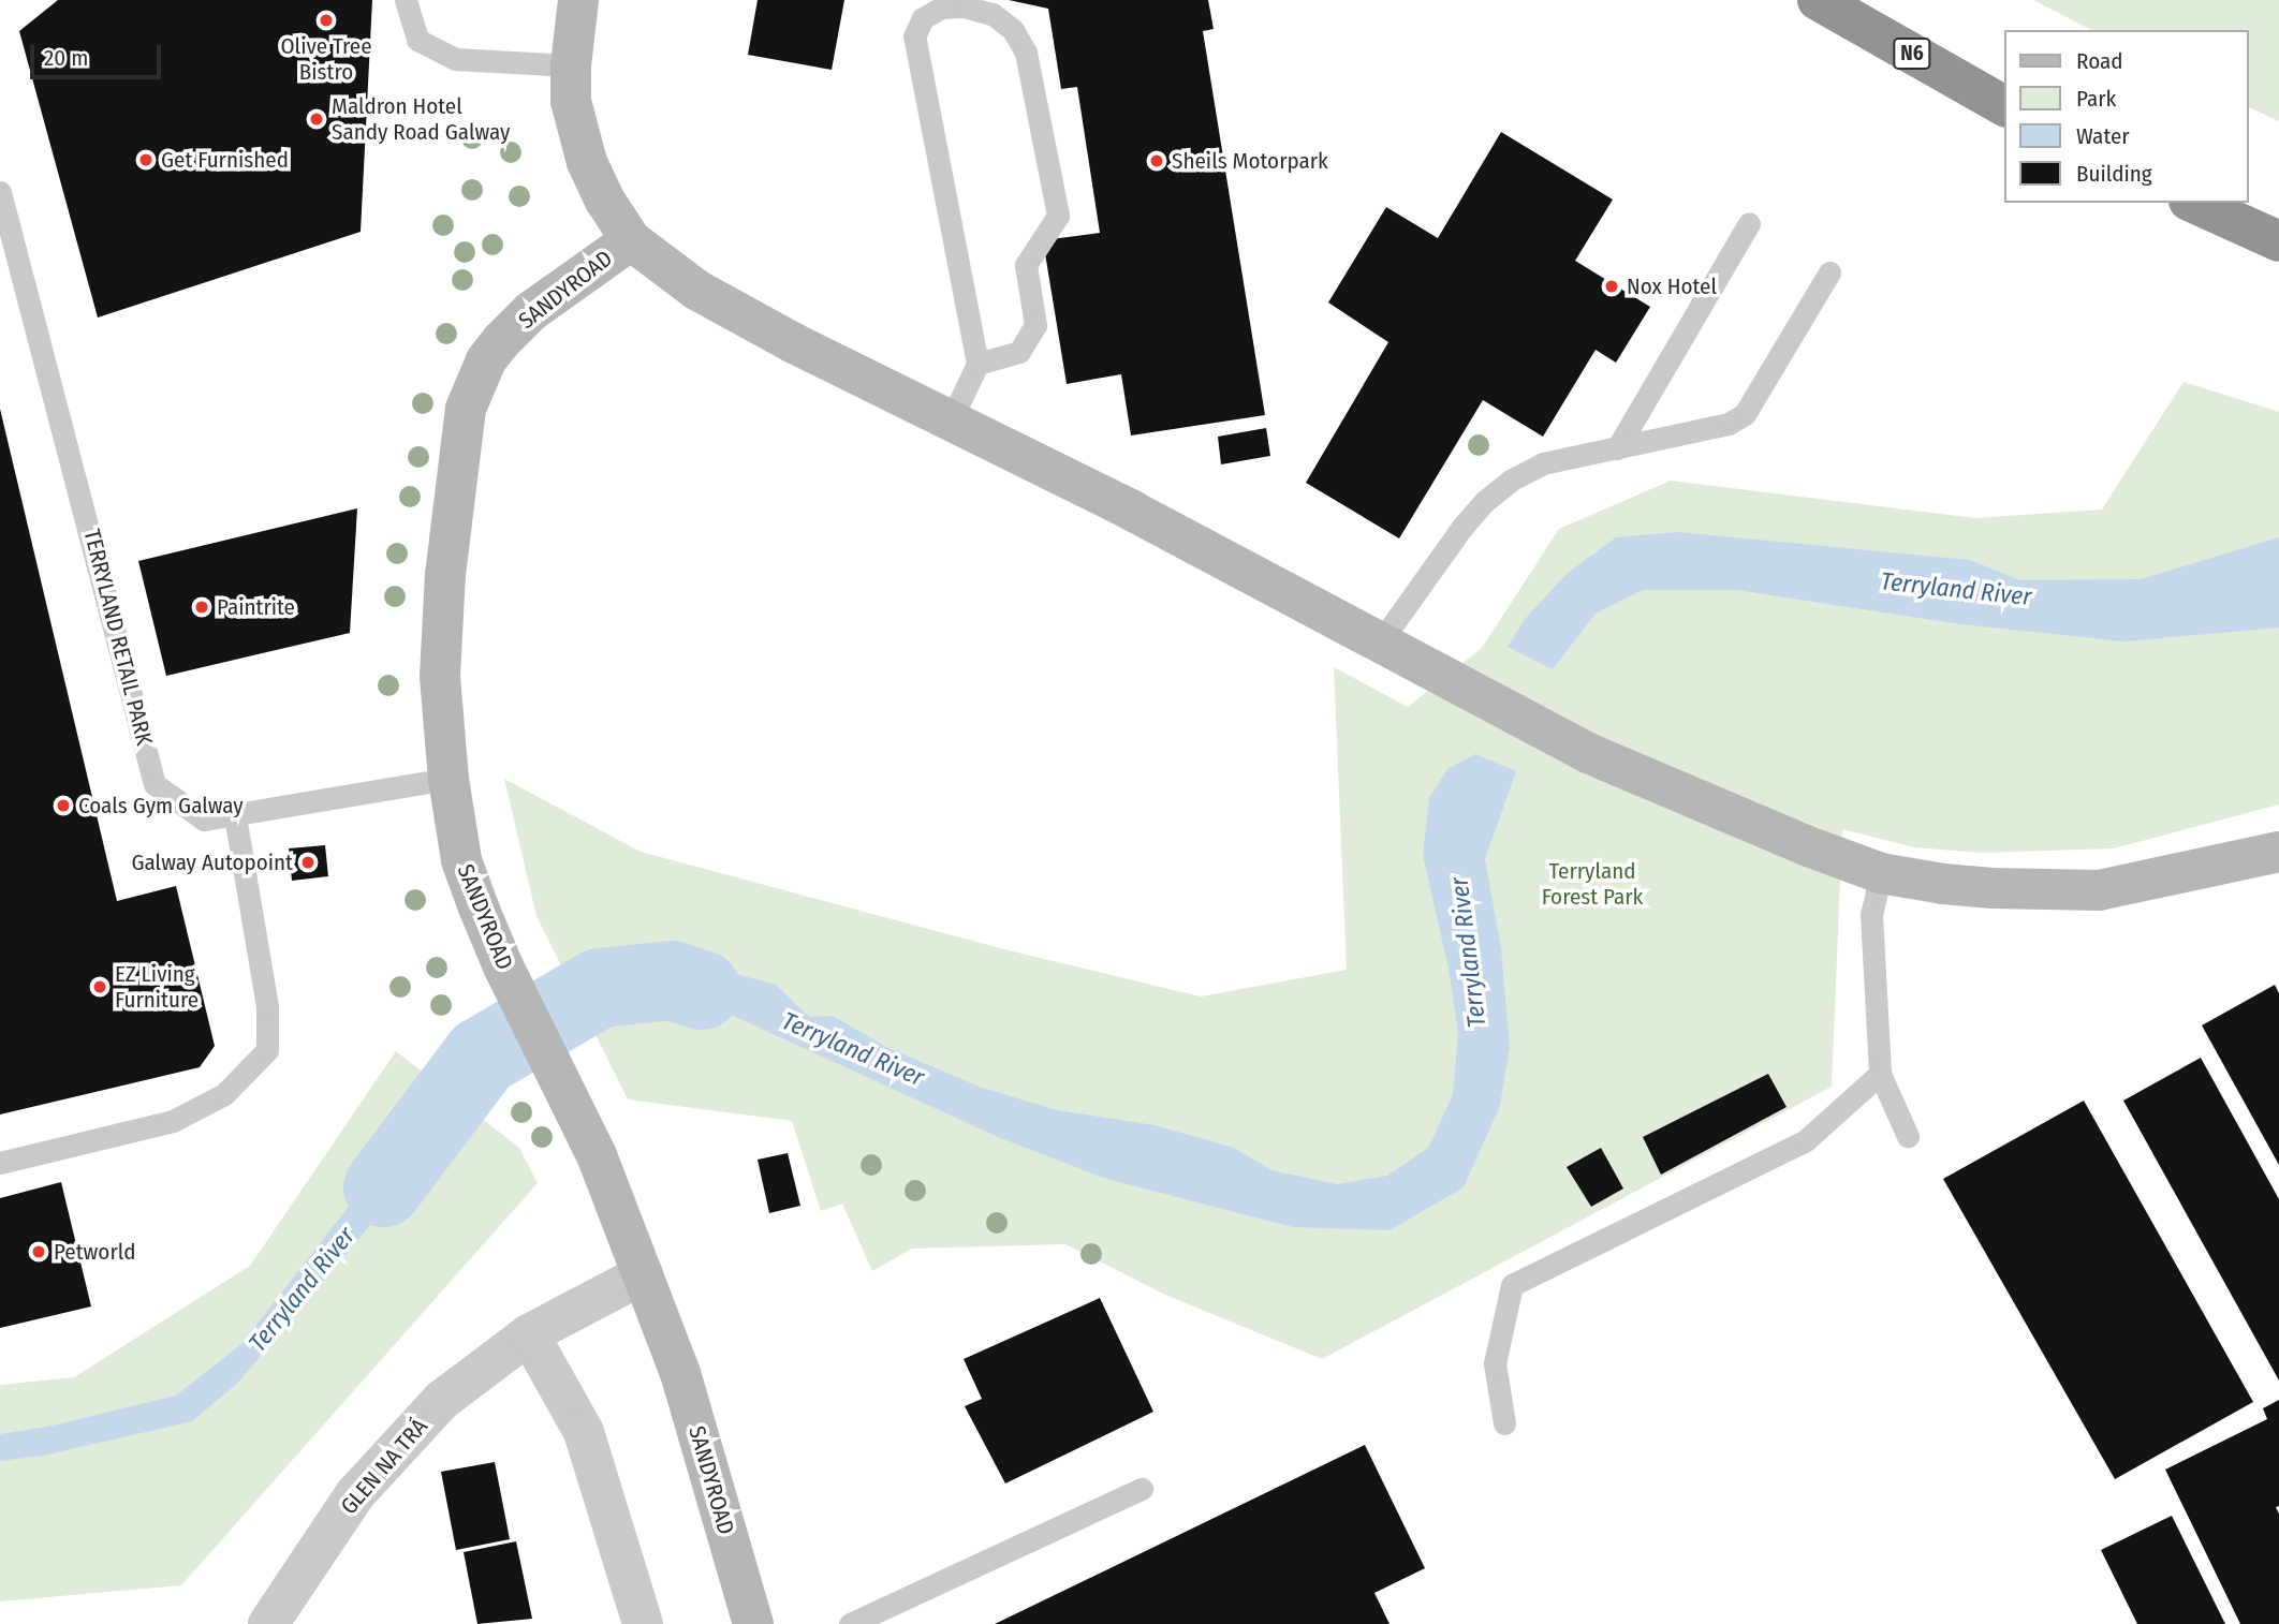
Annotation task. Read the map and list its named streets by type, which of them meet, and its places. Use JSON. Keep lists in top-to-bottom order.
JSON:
{
  "streets": {
    "highway": ["N6"],
    "street": ["SANDYROAD", "GLEN NA TRÁ"],
    "lane": ["TERRYLAND RETAIL PARK"]
  },
  "crossings": [
    ["SANDYROAD", "TERRYLAND RETAIL PARK"],
    ["SANDYROAD", "GLEN NA TRÁ"]
  ],
  "water": ["Terryland River"],
  "parks": ["Terryland Forest Park"],
  "places": [
    "Olive Tree Bistro",
    "Maldron Hotel Sandy Road Galway",
    "Get Furnished",
    "Sheils Motorpark",
    "Nox Hotel",
    "Paintrite",
    "Coals Gym Galway",
    "Galway Autopoint",
    "EZ Living Furniture",
    "Petworld"
  ],
  "legend": [
    "Road",
    "Park",
    "Water",
    "Building"
  ],
  "scale_bar": "20 m"
}
